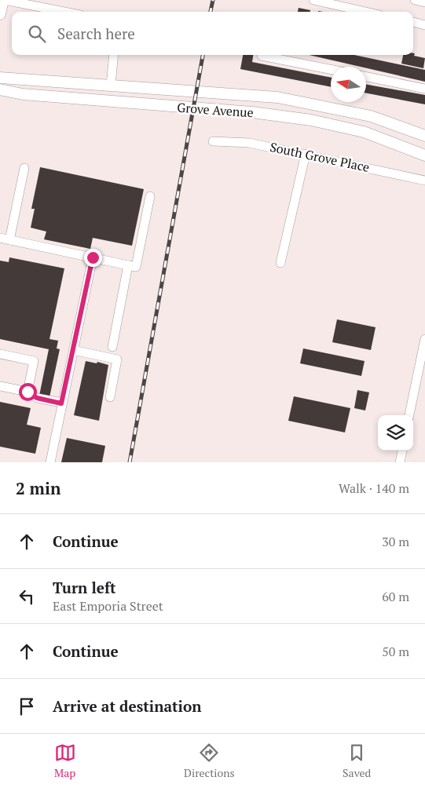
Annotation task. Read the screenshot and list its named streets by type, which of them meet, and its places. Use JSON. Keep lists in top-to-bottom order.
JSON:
{
  "streets": {
    "main road": ["Grove Avenue"],
    "street": ["South Grove Place"]
  },
  "north": "left",
  "page": {
    "search": "Search here",
    "heading": ["2 min", "Walk · 140 m"],
    "list": [
      ["Continue", "30 m"],
      ["Turn left", "East Emporia Street", "60 m"],
      ["Continue", "50 m"],
      "Arrive at destination"
    ],
    "nav": ["Map", "Directions", "Saved"]
  }
}
